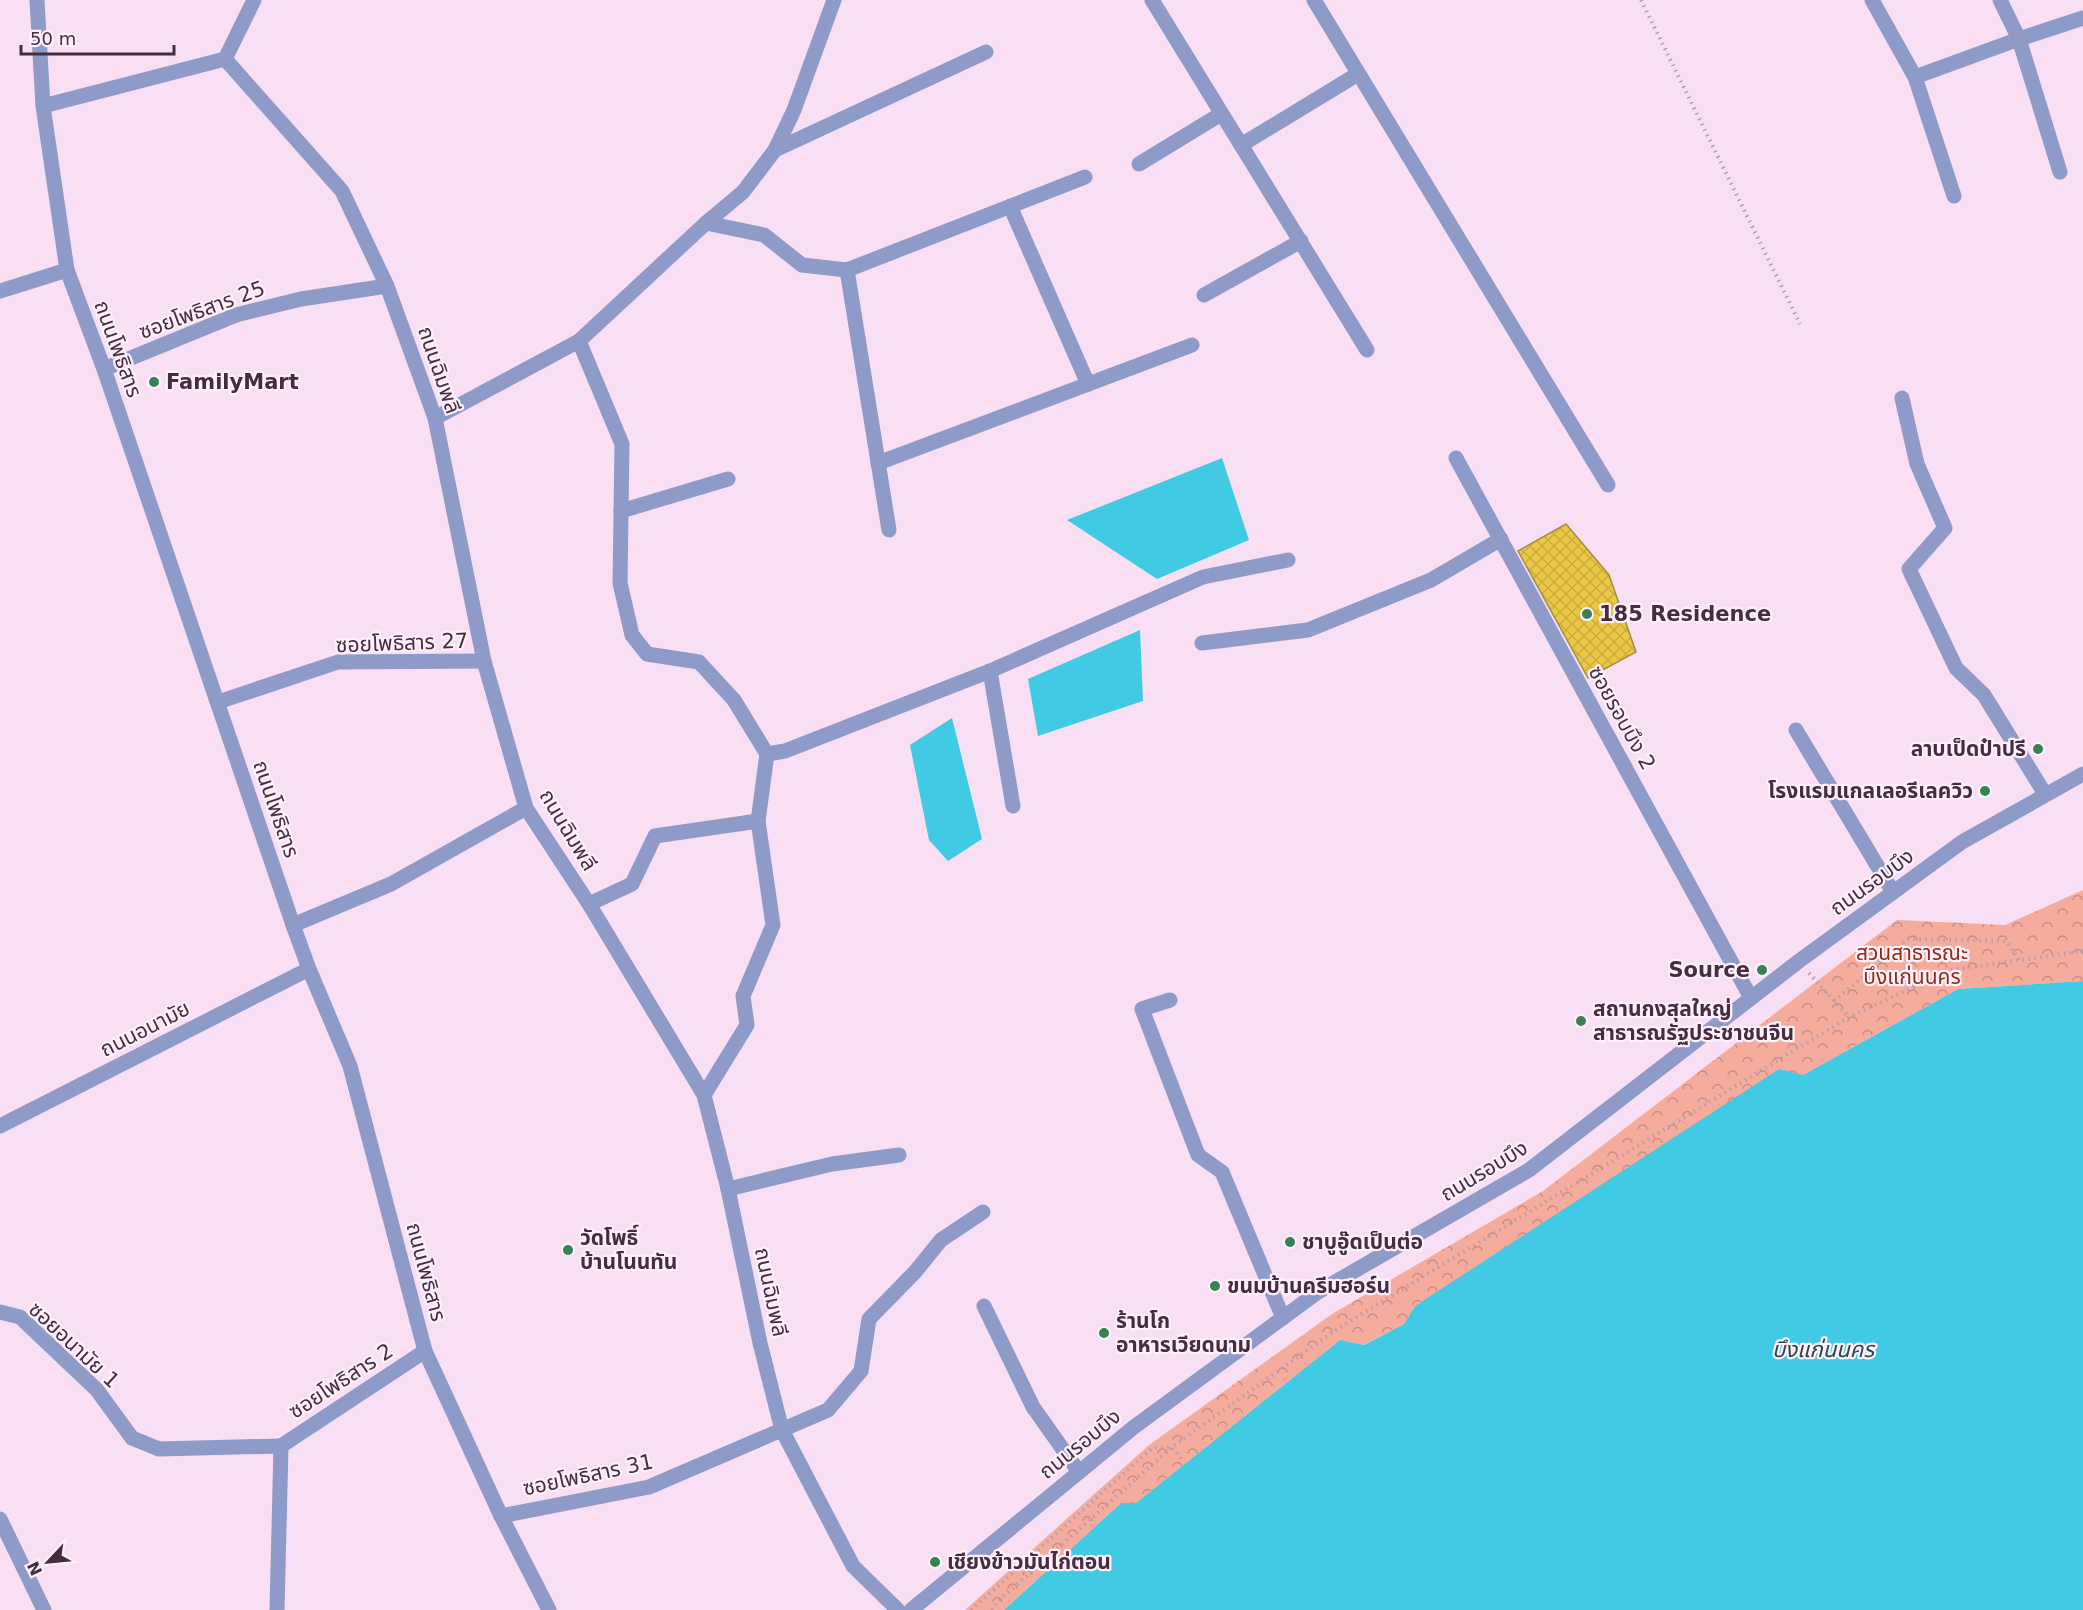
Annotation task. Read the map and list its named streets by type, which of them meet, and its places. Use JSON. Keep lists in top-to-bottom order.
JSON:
{
  "streets": {
    "street": [
      "ซอยโพธิสาร 25",
      "ถนนโพธิสาร",
      "ถนนฉิมพลี",
      "ซอยโพธิสาร 27",
      "ซอยรอบบึง 2",
      "ถนนรอบบึง",
      "ถนนอนามัย",
      "ซอยอนามัย 1",
      "ซอยโพธิสาร 2",
      "ซอยโพธิสาร 31"
    ]
  },
  "crossings": [
    ["ซอยโพธิสาร 25", "ถนนโพธิสาร"],
    ["ซอยโพธิสาร 25", "ถนนฉิมพลี"],
    ["ถนนโพธิสาร", "ซอยโพธิสาร 27"],
    ["ถนนโพธิสาร", "ถนนอนามัย"],
    ["ถนนโพธิสาร", "ซอยโพธิสาร 2"],
    ["ถนนโพธิสาร", "ซอยโพธิสาร 31"],
    ["ถนนฉิมพลี", "ซอยโพธิสาร 27"],
    ["ถนนฉิมพลี", "ซอยโพธิสาร 31"],
    ["ซอยรอบบึง 2", "ถนนรอบบึง"],
    ["ซอยอนามัย 1", "ซอยโพธิสาร 2"]
  ],
  "water": ["บึงแก่นนคร"],
  "parks": ["สวนสาธารณะ บึงแก่นนคร"],
  "places": [
    "FamilyMart",
    "185 Residence",
    "ลาบเป็ดป๋าปรี",
    "โรงแรมแกลเลอรีเลควิว",
    "Source",
    "สถานกงสุลใหญ่ สาธารณรัฐประชาชนจีน",
    "ชาบูอู๊ดเป็นต่อ",
    "วัดโพธิ์ บ้านโนนทัน",
    "ขนมบ้านครีมฮอร์น",
    "ร้านโก อาหารเวียดนาม",
    "เชียงข้าวมันไก่ตอน"
  ],
  "scale_bar": "50 m",
  "north": "bottom left"
}
